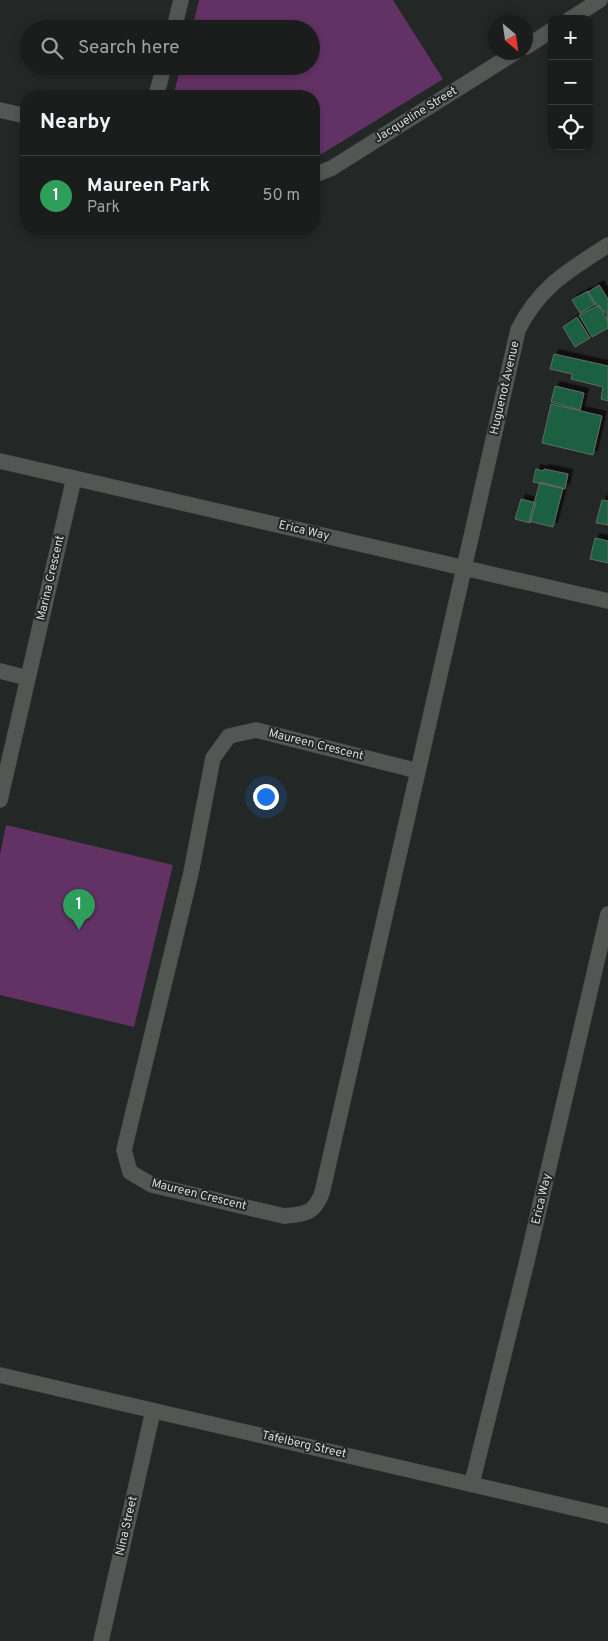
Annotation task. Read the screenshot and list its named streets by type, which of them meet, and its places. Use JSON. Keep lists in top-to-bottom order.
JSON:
{
  "streets": {
    "street": [
      "Jacqueline Street",
      "Huguenot Avenue",
      "Erica Way",
      "Marina Crescent",
      "Maureen Crescent",
      "Tafelberg Street",
      "Nina Street"
    ]
  },
  "crossings": [
    ["Huguenot Avenue", "Erica Way"],
    ["Huguenot Avenue", "Maureen Crescent"],
    ["Erica Way", "Marina Crescent"],
    ["Erica Way", "Maureen Crescent"],
    ["Erica Way", "Tafelberg Street"],
    ["Tafelberg Street", "Nina Street"]
  ],
  "north": "bottom right",
  "page": {
    "map_buttons": ["+", "−"],
    "search": "Search here",
    "heading": "Nearby",
    "list": [
      {
        "mark": "1",
        "name": "Maureen Park",
        "note": "Park",
        "value": "50 m"
      }
    ],
    "pins": "1"
  }
}
